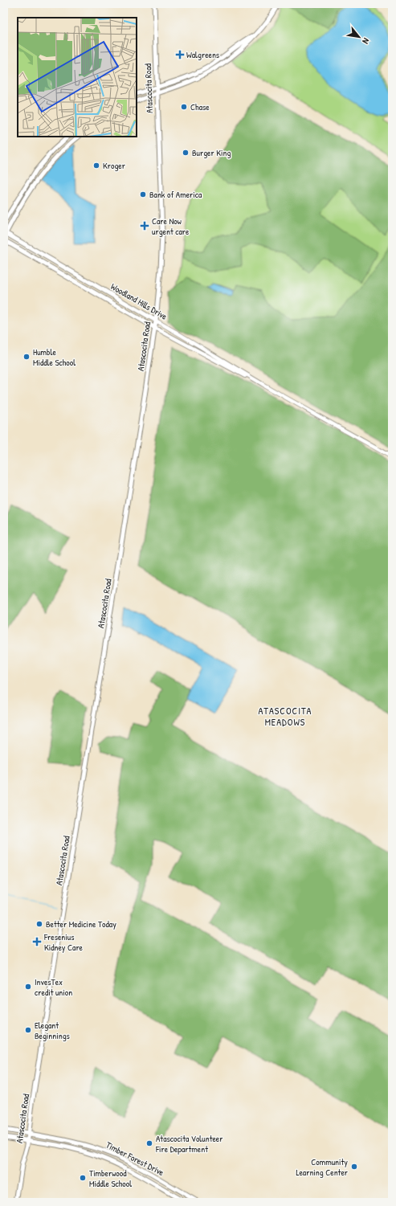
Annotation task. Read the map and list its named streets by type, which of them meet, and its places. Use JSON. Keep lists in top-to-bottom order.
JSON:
{
  "streets": {
    "main road": ["Atascocita Road", "Woodland Hills Drive", "Timber Forest Drive"]
  },
  "crossings": [
    ["Atascocita Road", "Woodland Hills Drive"],
    ["Atascocita Road", "Timber Forest Drive"]
  ],
  "districts": ["ATASCOCITA MEADOWS"],
  "places": {
    "health": ["Walgreens", "Care Now urgent care", "Fresenius Kidney Care"],
    "other": [
      "Chase",
      "Burger King",
      "Kroger",
      "Bank of America",
      "Humble Middle School",
      "Better Medicine Today",
      "InvesTex credit union",
      "Elegant Beginnings",
      "Atascocita Volunteer Fire Department",
      "Community Learning Center",
      "Timberwood Middle School"
    ]
  },
  "north": "bottom right"
}
